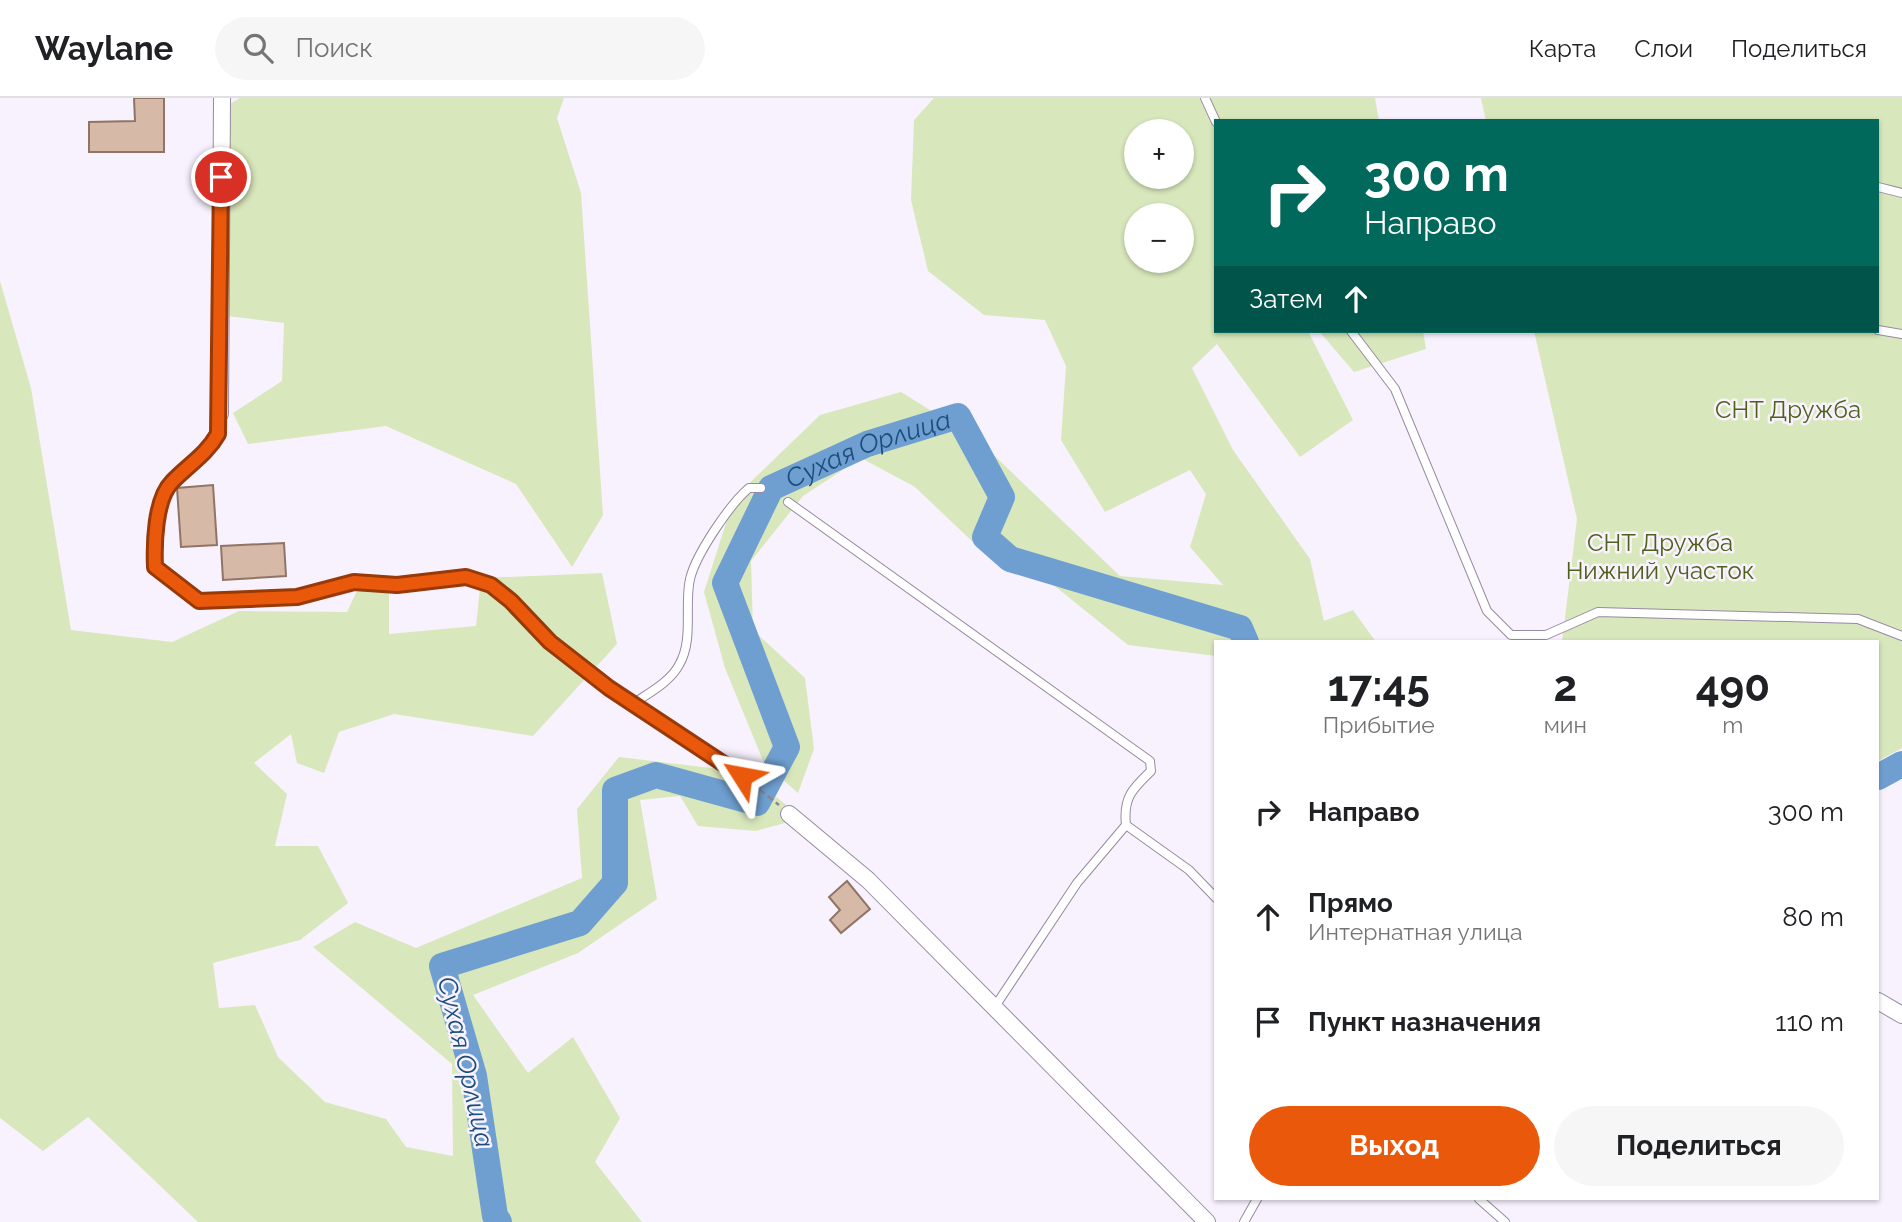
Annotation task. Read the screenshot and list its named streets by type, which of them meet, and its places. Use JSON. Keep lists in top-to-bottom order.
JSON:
{
  "water": ["Сухая Орлица"],
  "parks": ["СНТ Дружба", "СНТ Дружба Нижний участок"],
  "page": {
    "header": "Waylane",
    "search": "Поиск",
    "nav": ["Карта", "Слои", "Поделиться"],
    "map_buttons": ["+", "−"],
    "turn": ["300 m", "Направо"],
    "then": "Затем",
    "eta": [
      "17:45",
      "Прибытие",
      "2",
      "мин",
      "490",
      "m"
    ],
    "list": [
      {
        "name": "Направо",
        "value": "300 m"
      },
      {
        "name": "Прямо",
        "note": "Интернатная улица",
        "value": "80 m"
      },
      {
        "name": "Пункт назначения",
        "value": "110 m"
      }
    ],
    "buttons": ["Выход", "Поделиться"]
  }
}
